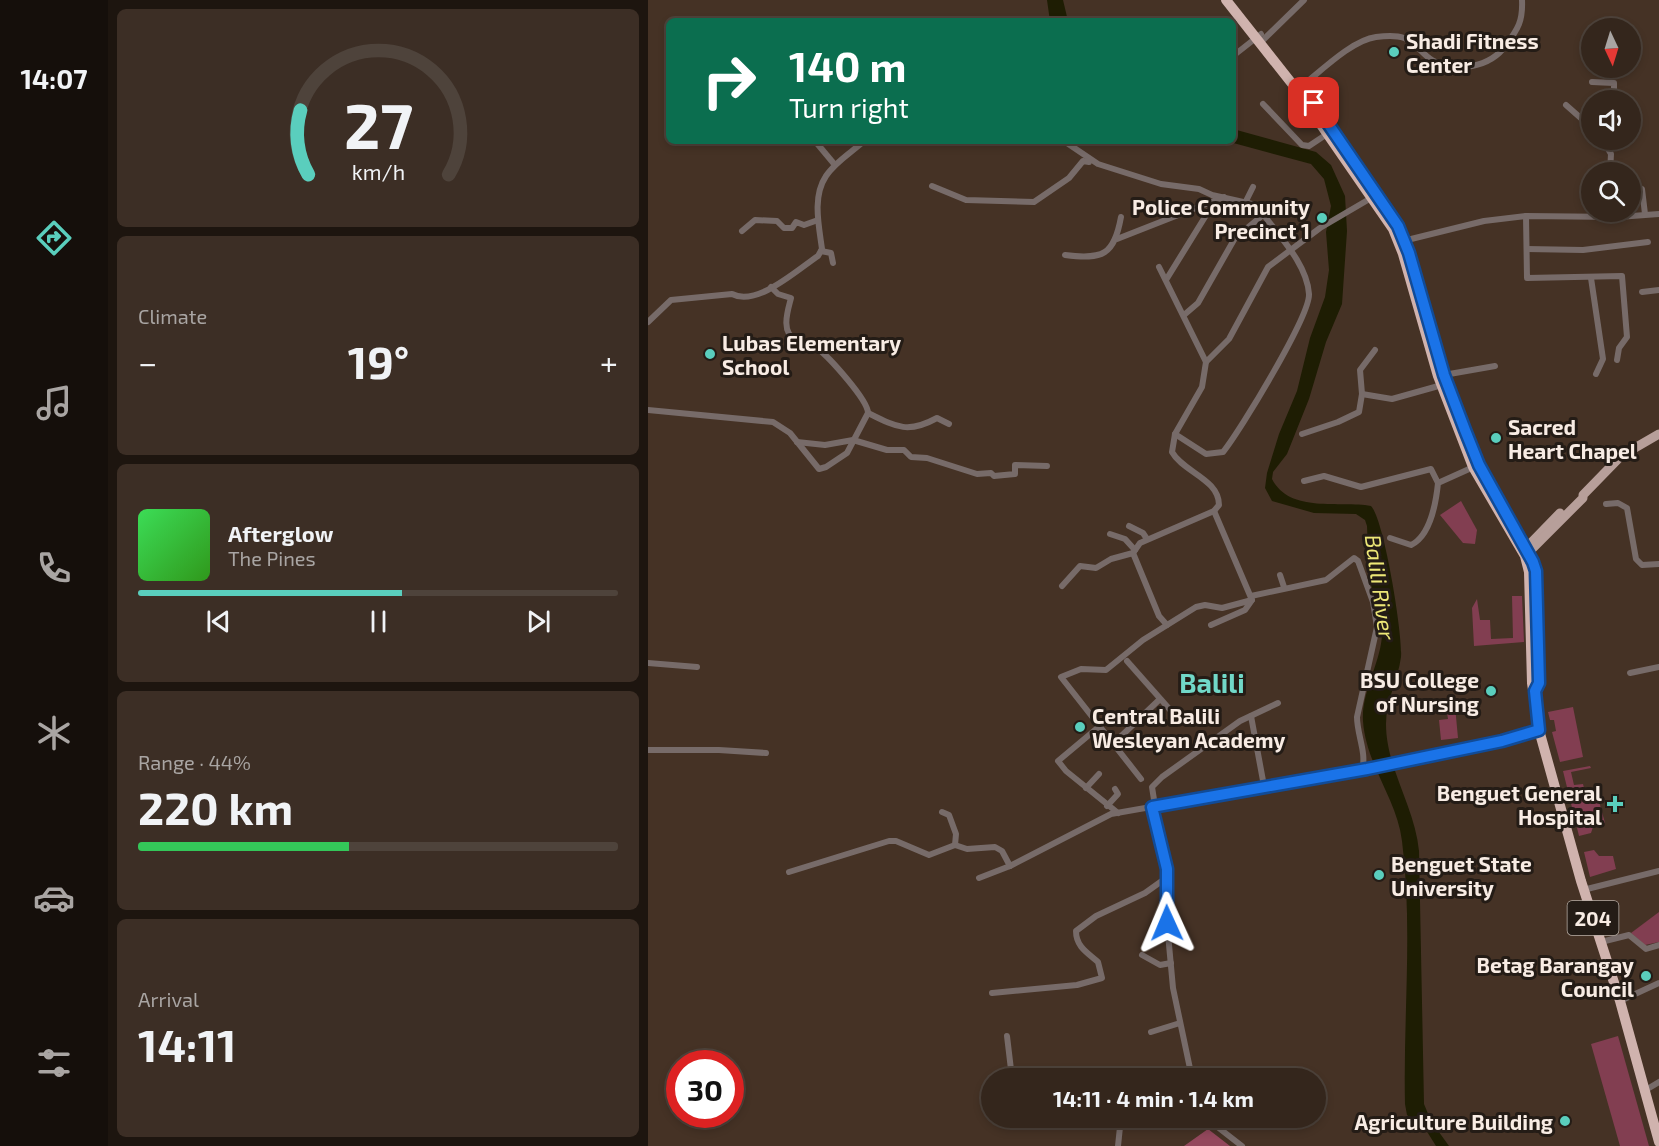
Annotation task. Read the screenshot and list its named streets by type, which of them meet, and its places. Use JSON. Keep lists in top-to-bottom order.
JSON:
{
  "streets": {
    "highway": ["204"]
  },
  "districts": ["Balili"],
  "water": ["Balili River"],
  "places": {
    "other": [
      "Shadi Fitness Center",
      "Police Community Precinct 1",
      "Lubas Elementary School",
      "Sacred Heart Chapel",
      "BSU College of Nursing",
      "Central Balili Wesleyan Academy",
      "Benguet State University",
      "Betag Barangay Council",
      "Agriculture Building"
    ],
    "health": ["Benguet General Hospital"]
  },
  "north": "bottom",
  "page": {
    "tabs": "14:07",
    "turn": ["140 m", "Turn right"],
    "tile": [
      "Climate",
      ["Range · 44%", "220 km"],
      ["Arrival", "14:11"]
    ],
    "heat": ["−", "19°", "+"],
    "song": ["Afterglow", "The Pines"],
    "limit": "30",
    "trip": "14:11 · 4 min · 1.4 km",
    "gauge": ["27", "km/h"]
  }
}
